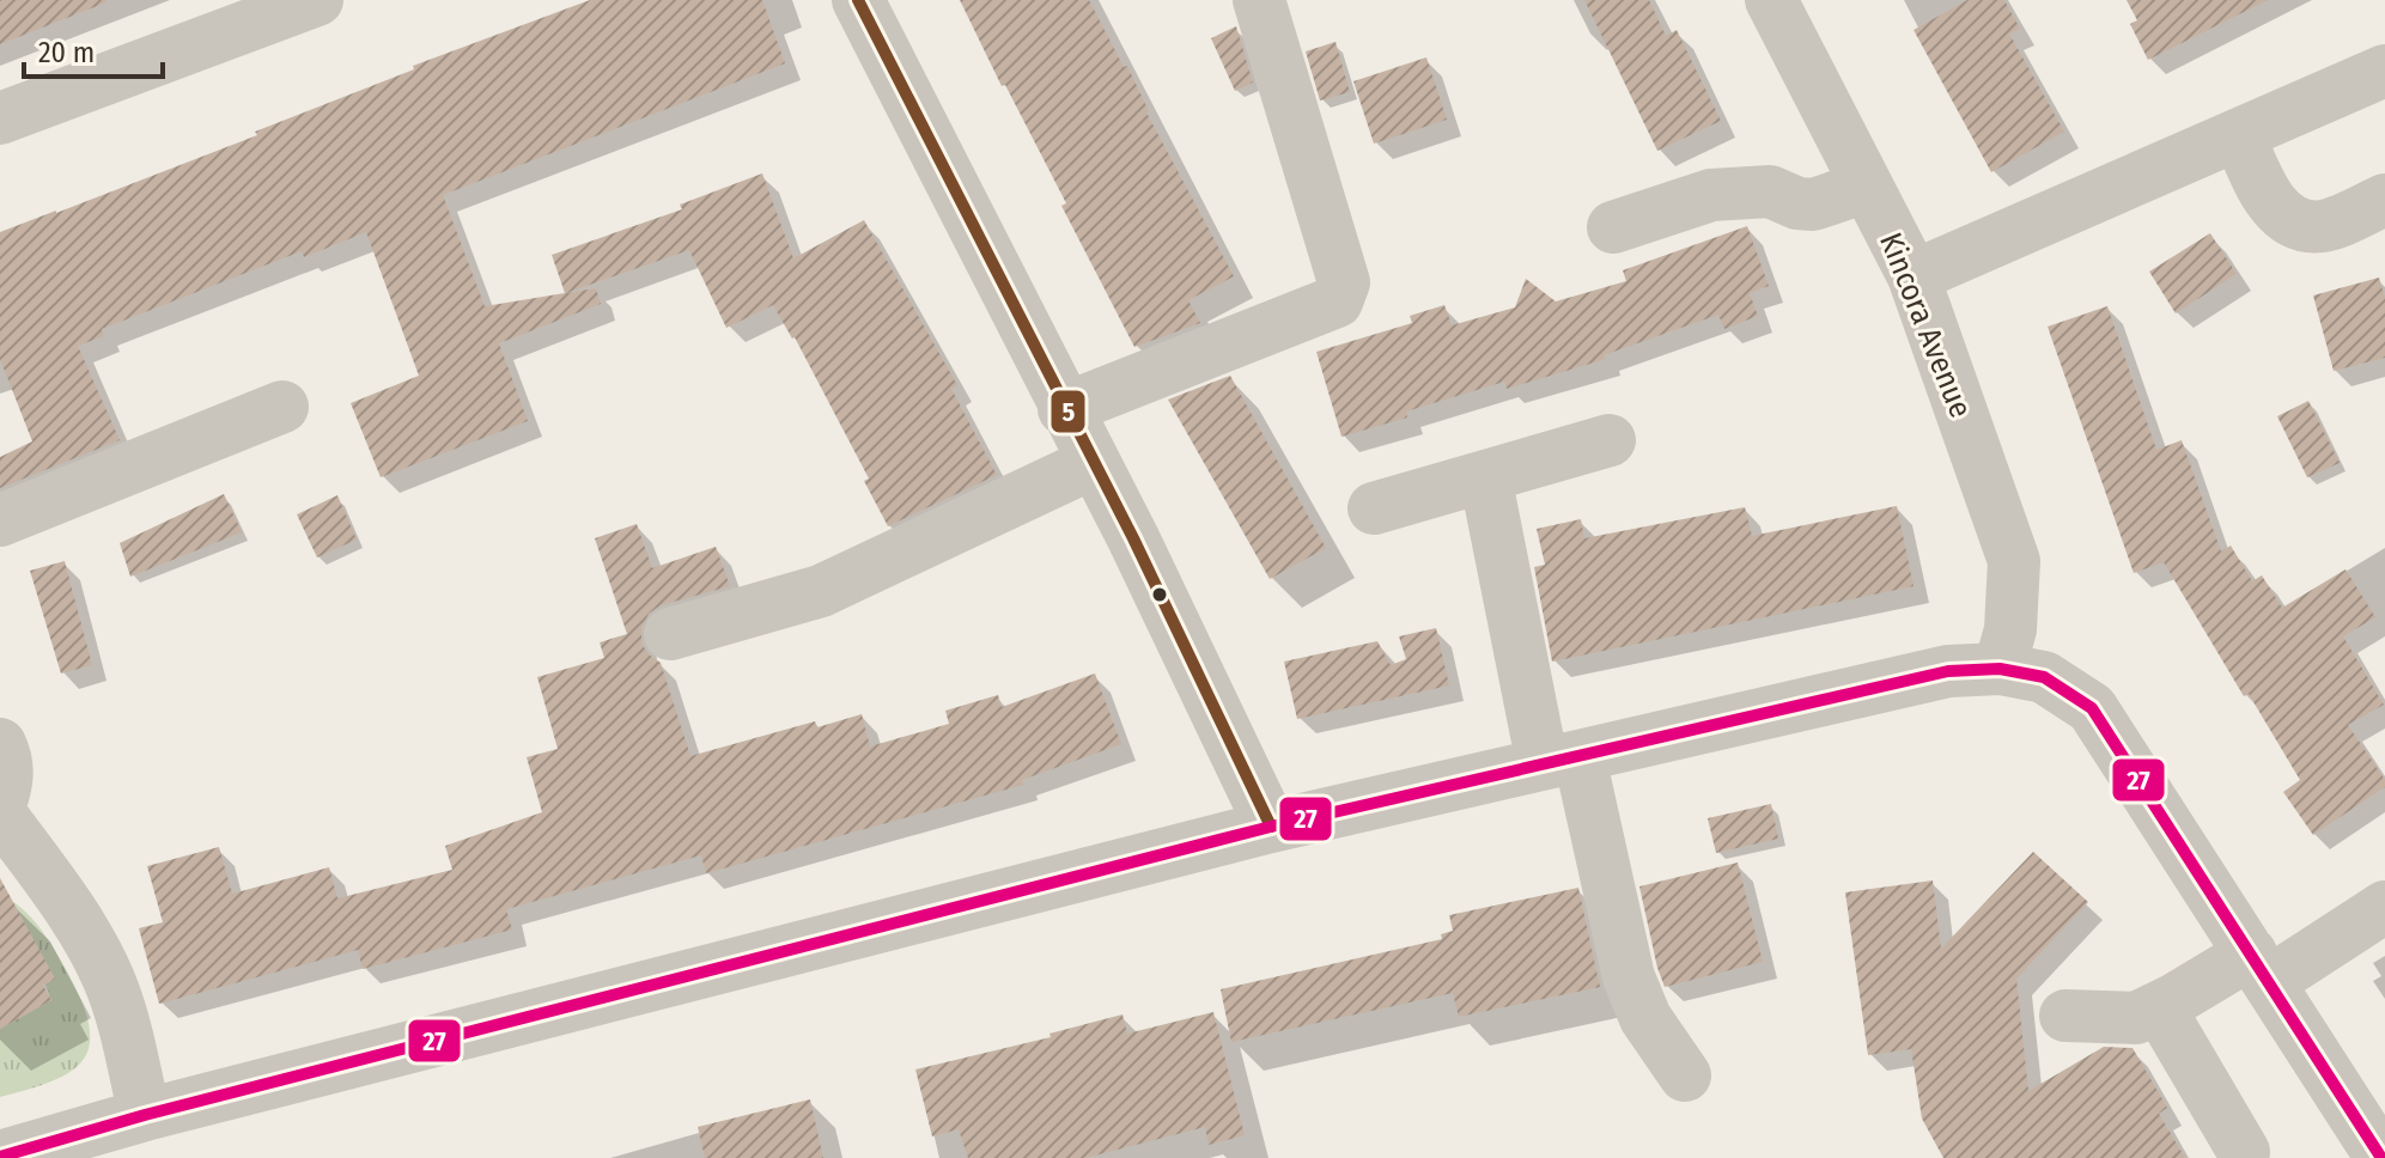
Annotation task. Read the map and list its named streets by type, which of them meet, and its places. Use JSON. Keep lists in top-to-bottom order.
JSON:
{
  "streets": {
    "street": ["Kincora Avenue"]
  },
  "lines": ["transit line 5", "transit line 27"],
  "scale_bar": "20 m"
}
